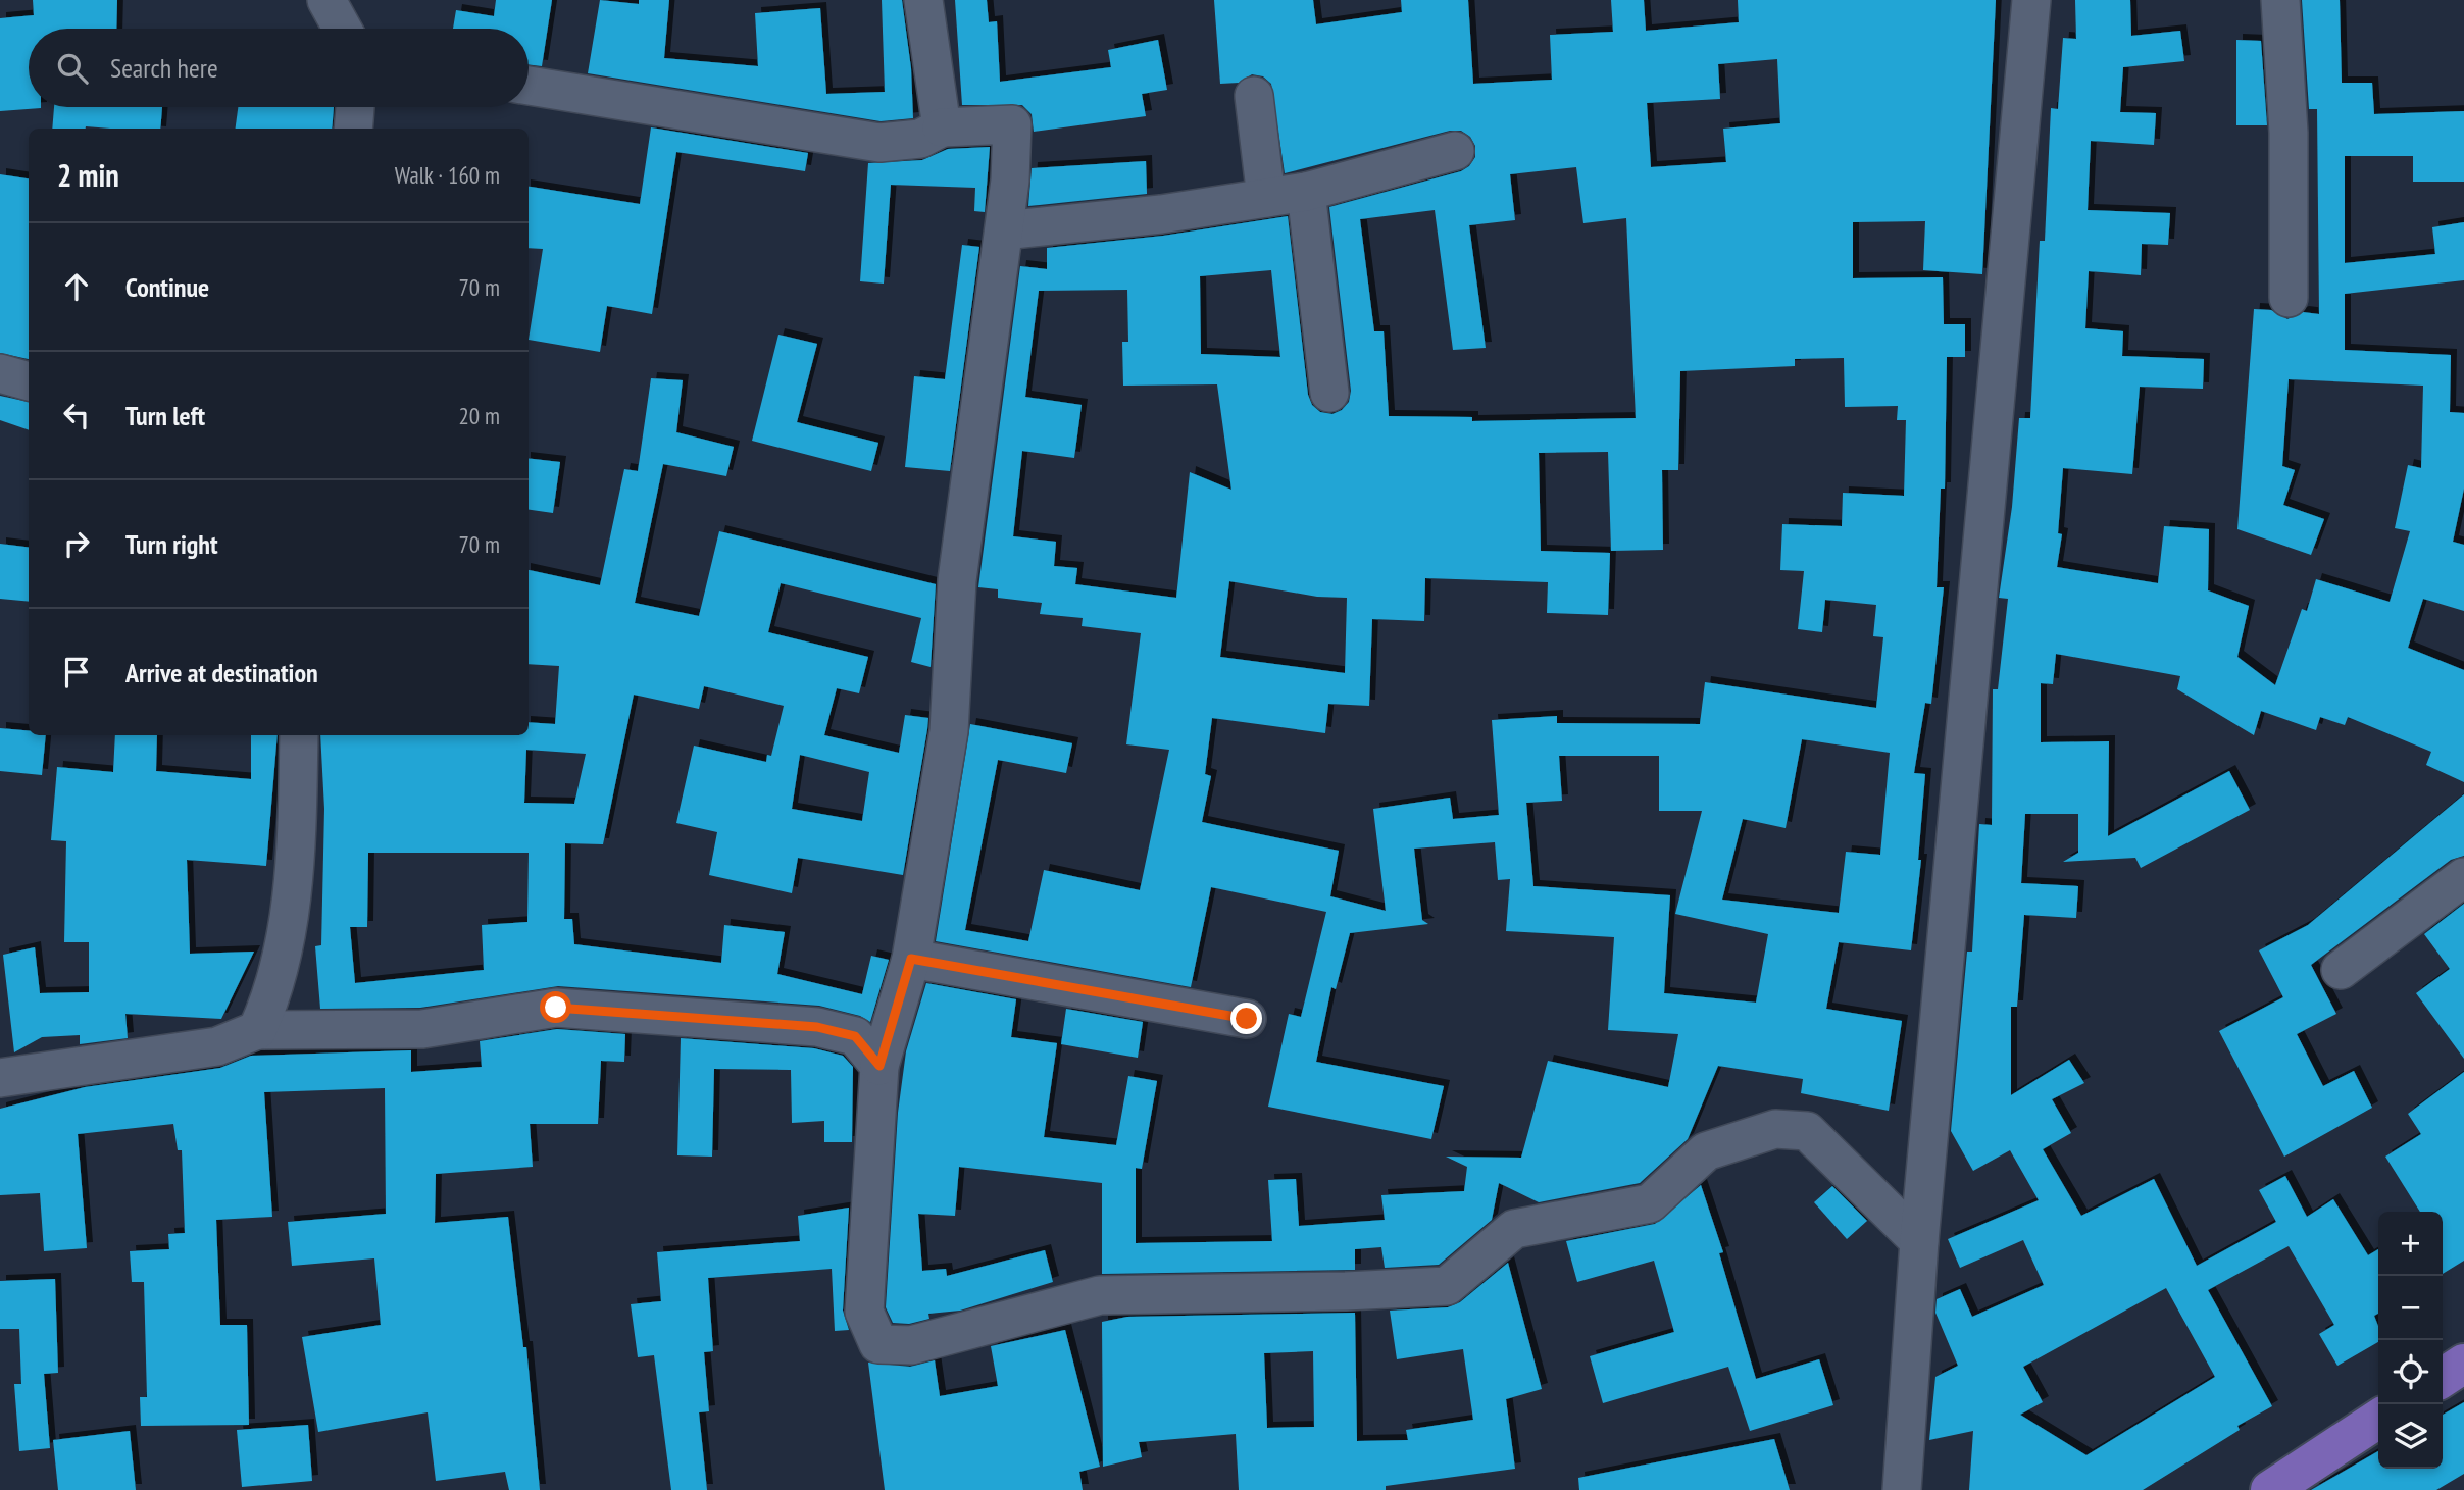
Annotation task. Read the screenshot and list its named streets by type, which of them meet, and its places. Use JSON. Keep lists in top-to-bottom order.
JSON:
{
  "page": {
    "search": "Search here",
    "heading": ["2 min", "Walk · 160 m"],
    "list": [
      ["Continue", "70 m"],
      ["Turn left", "20 m"],
      ["Turn right", "70 m"],
      "Arrive at destination"
    ],
    "map_buttons": ["+", "−"]
  }
}
